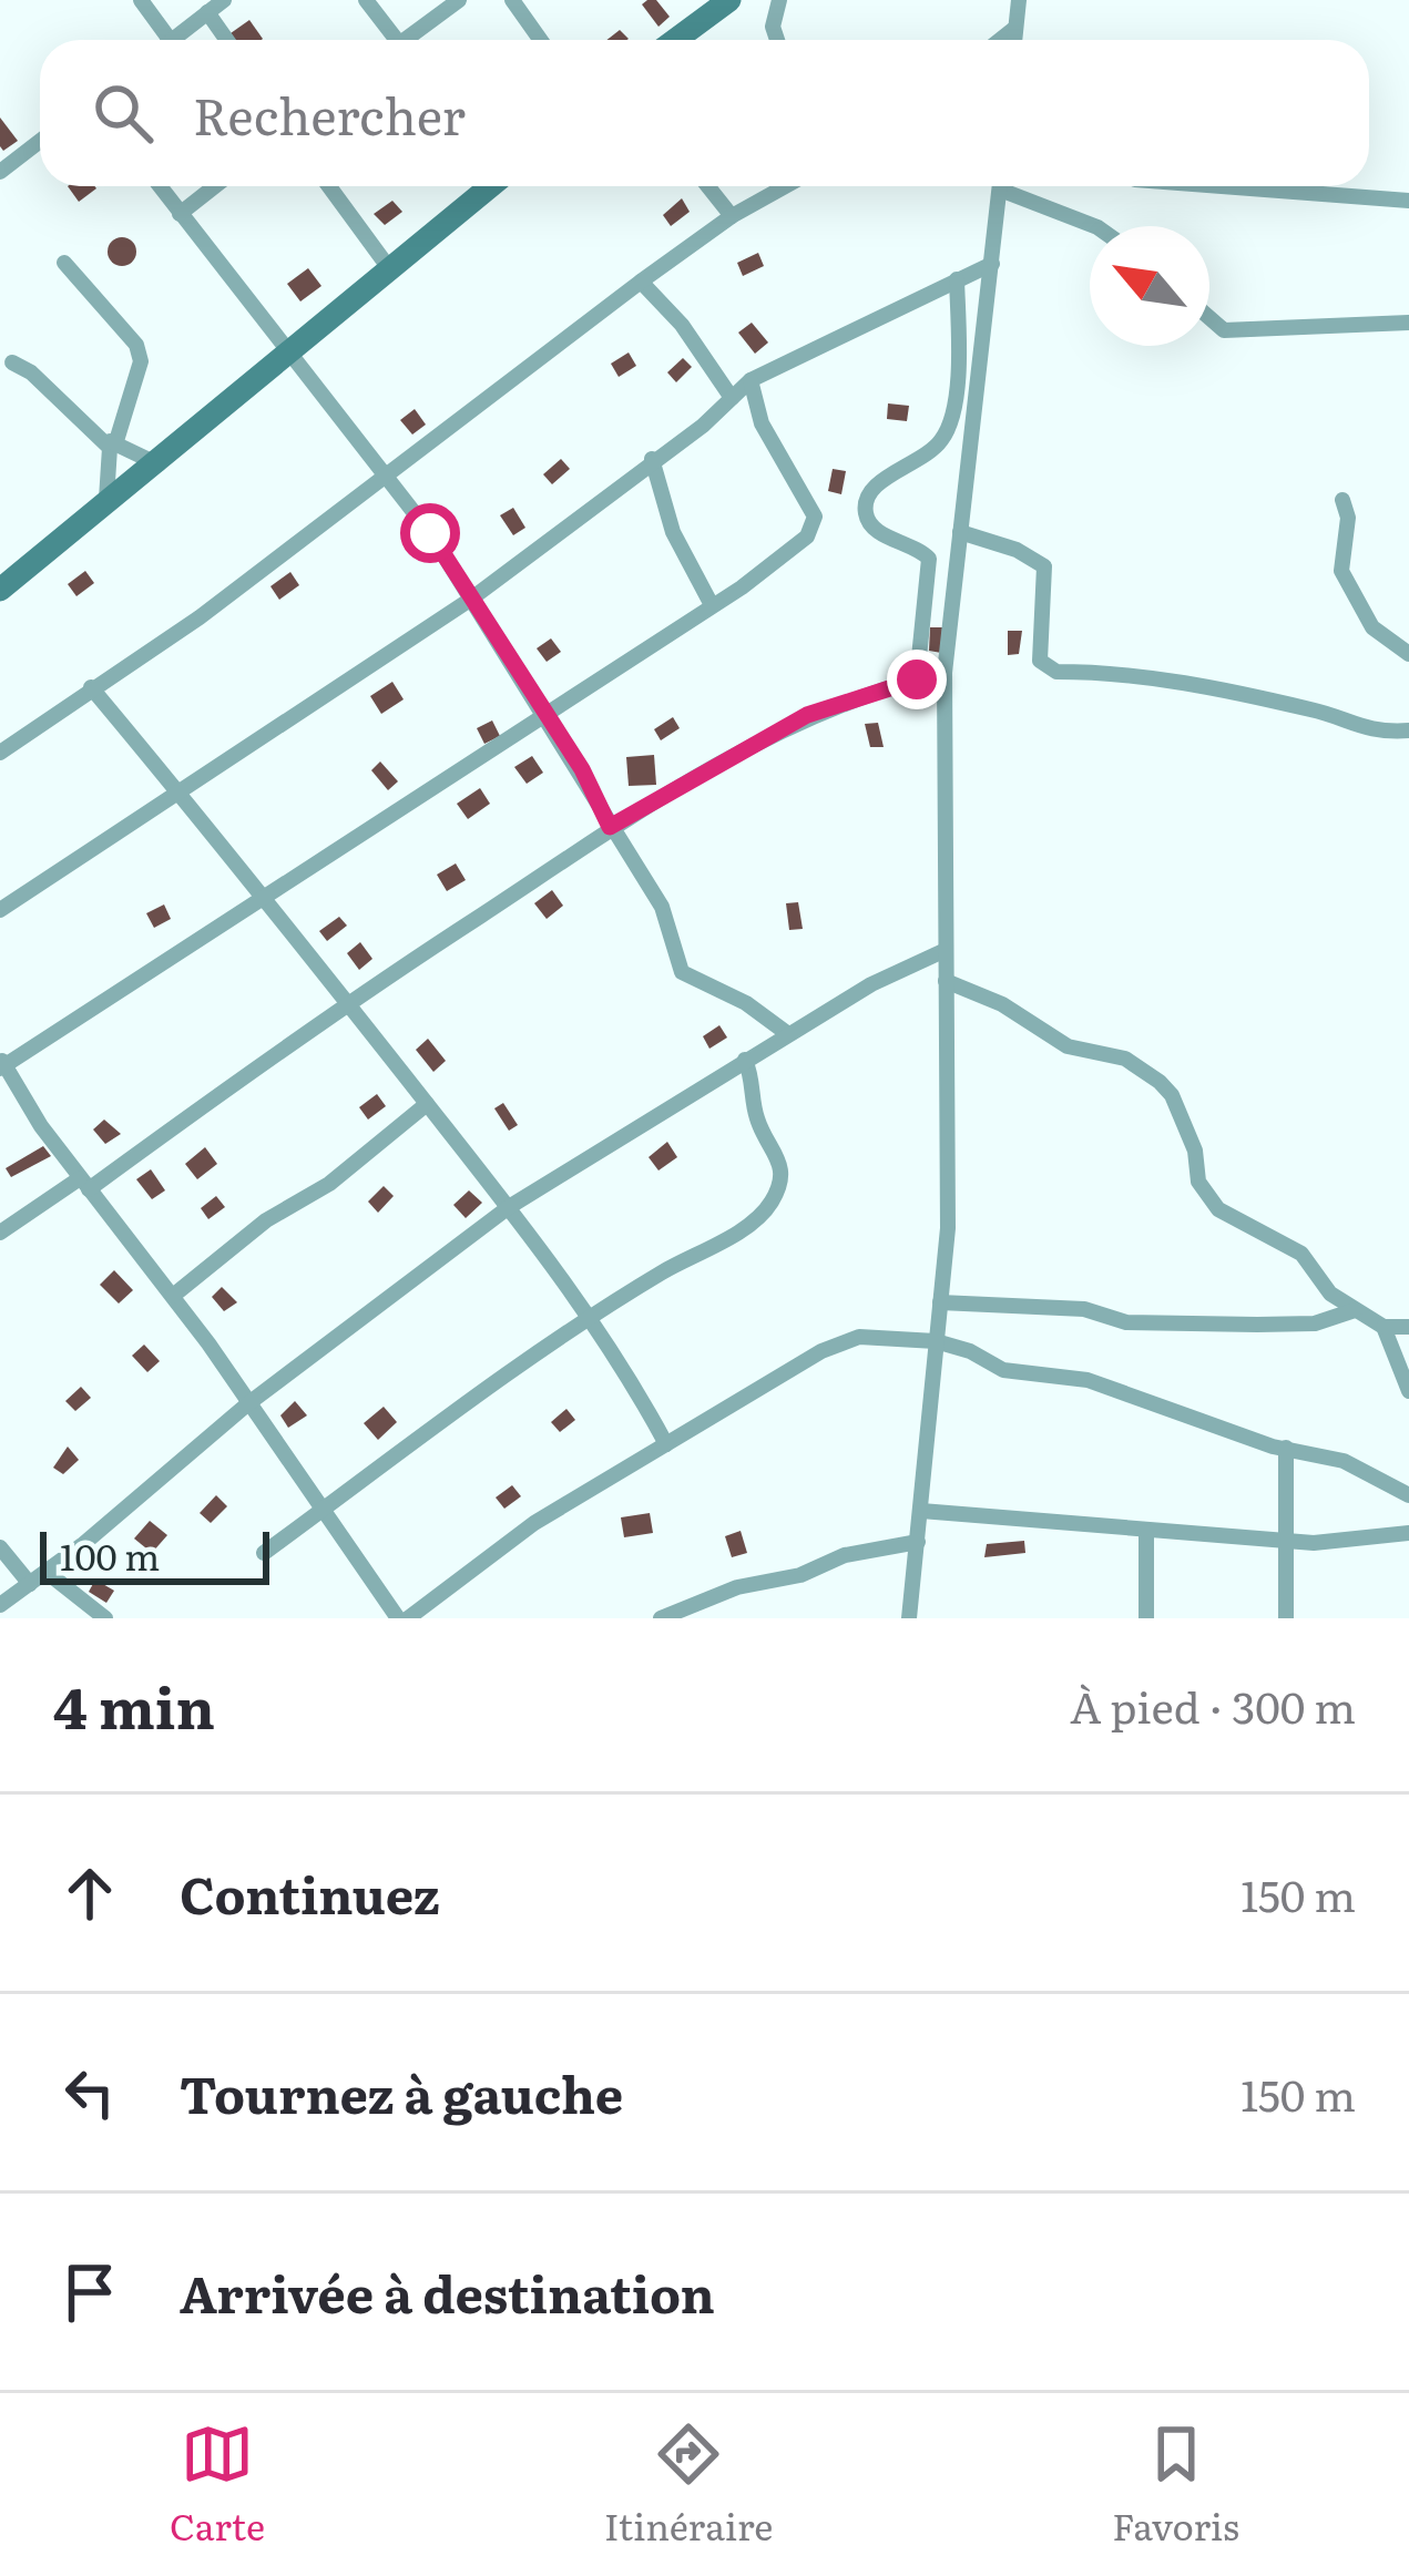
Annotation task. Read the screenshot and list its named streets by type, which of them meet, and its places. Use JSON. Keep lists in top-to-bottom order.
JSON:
{
  "scale_bar": "100 m",
  "north": "top left",
  "page": {
    "search": "Rechercher",
    "scale": "100 m",
    "heading": ["4 min", "À pied · 300 m"],
    "list": [
      ["Continuez", "150 m"],
      ["Tournez à gauche", "150 m"],
      "Arrivée à destination"
    ],
    "nav": ["Carte", "Itinéraire", "Favoris"]
  }
}
